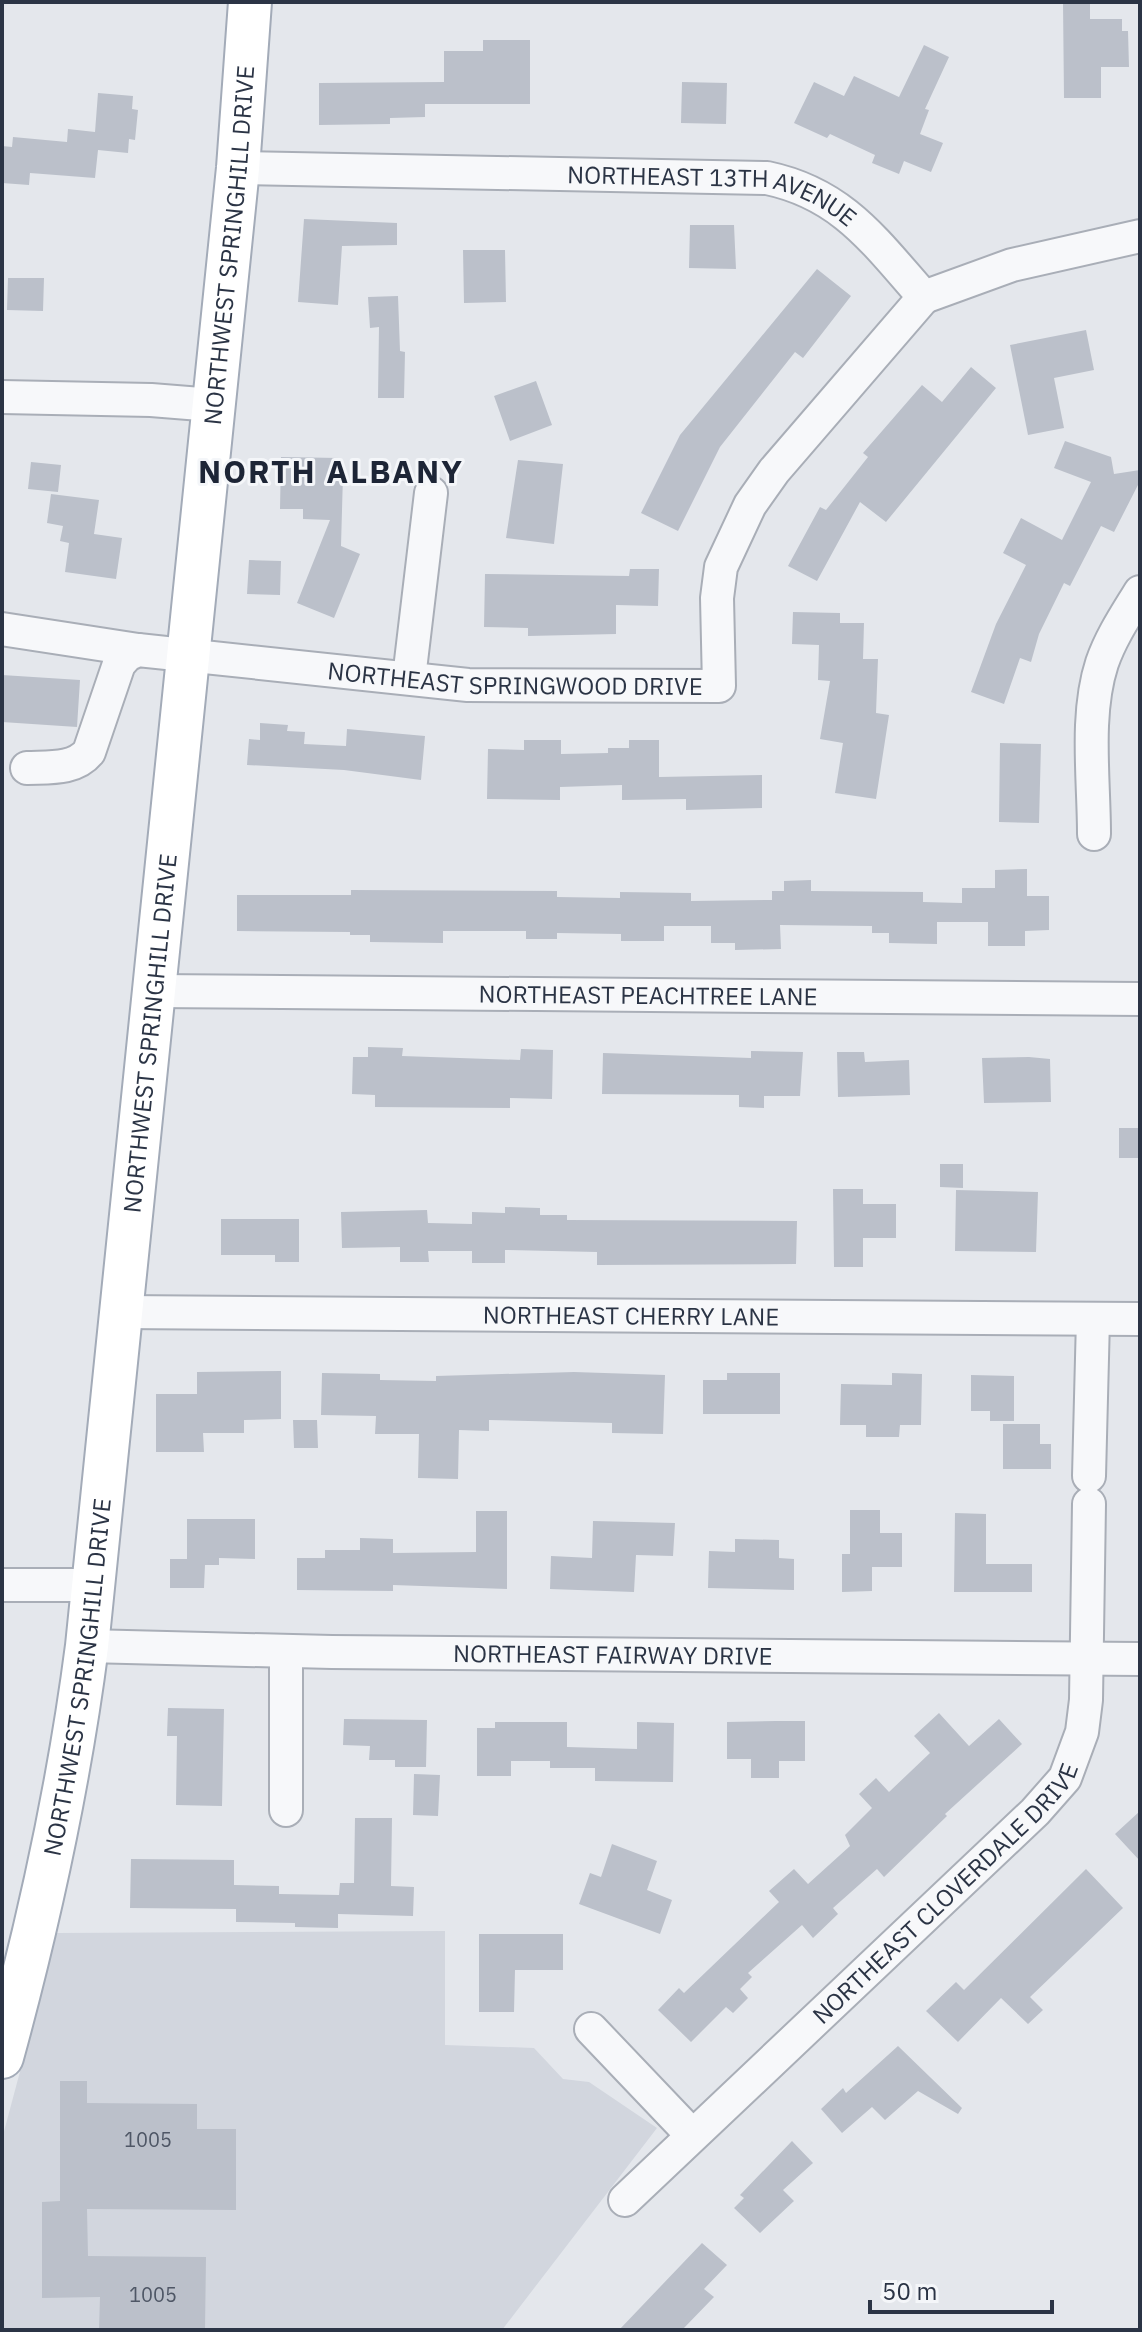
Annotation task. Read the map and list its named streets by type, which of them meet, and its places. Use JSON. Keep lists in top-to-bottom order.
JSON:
{
  "streets": {
    "main road": ["NORTHWEST SPRINGHILL DRIVE"],
    "street": [
      "NORTHEAST 13TH AVENUE",
      "NORTHEAST SPRINGWOOD DRIVE",
      "NORTHEAST PEACHTREE LANE",
      "NORTHEAST CHERRY LANE",
      "NORTHEAST FAIRWAY DRIVE",
      "NORTHEAST CLOVERDALE DRIVE"
    ]
  },
  "crossings": [
    ["NORTHEAST 13TH AVENUE", "NORTHWEST SPRINGHILL DRIVE"],
    ["NORTHEAST 13TH AVENUE", "NORTHEAST SPRINGWOOD DRIVE"],
    ["NORTHWEST SPRINGHILL DRIVE", "NORTHEAST SPRINGWOOD DRIVE"],
    ["NORTHWEST SPRINGHILL DRIVE", "NORTHEAST PEACHTREE LANE"],
    ["NORTHWEST SPRINGHILL DRIVE", "NORTHEAST CHERRY LANE"],
    ["NORTHWEST SPRINGHILL DRIVE", "NORTHEAST FAIRWAY DRIVE"],
    ["NORTHEAST CHERRY LANE", "NORTHEAST CLOVERDALE DRIVE"],
    ["NORTHEAST FAIRWAY DRIVE", "NORTHEAST CLOVERDALE DRIVE"]
  ],
  "districts": ["NORTH ALBANY"],
  "house_numbers": ["1005", "1005"],
  "scale_bar": "50 m"
}
